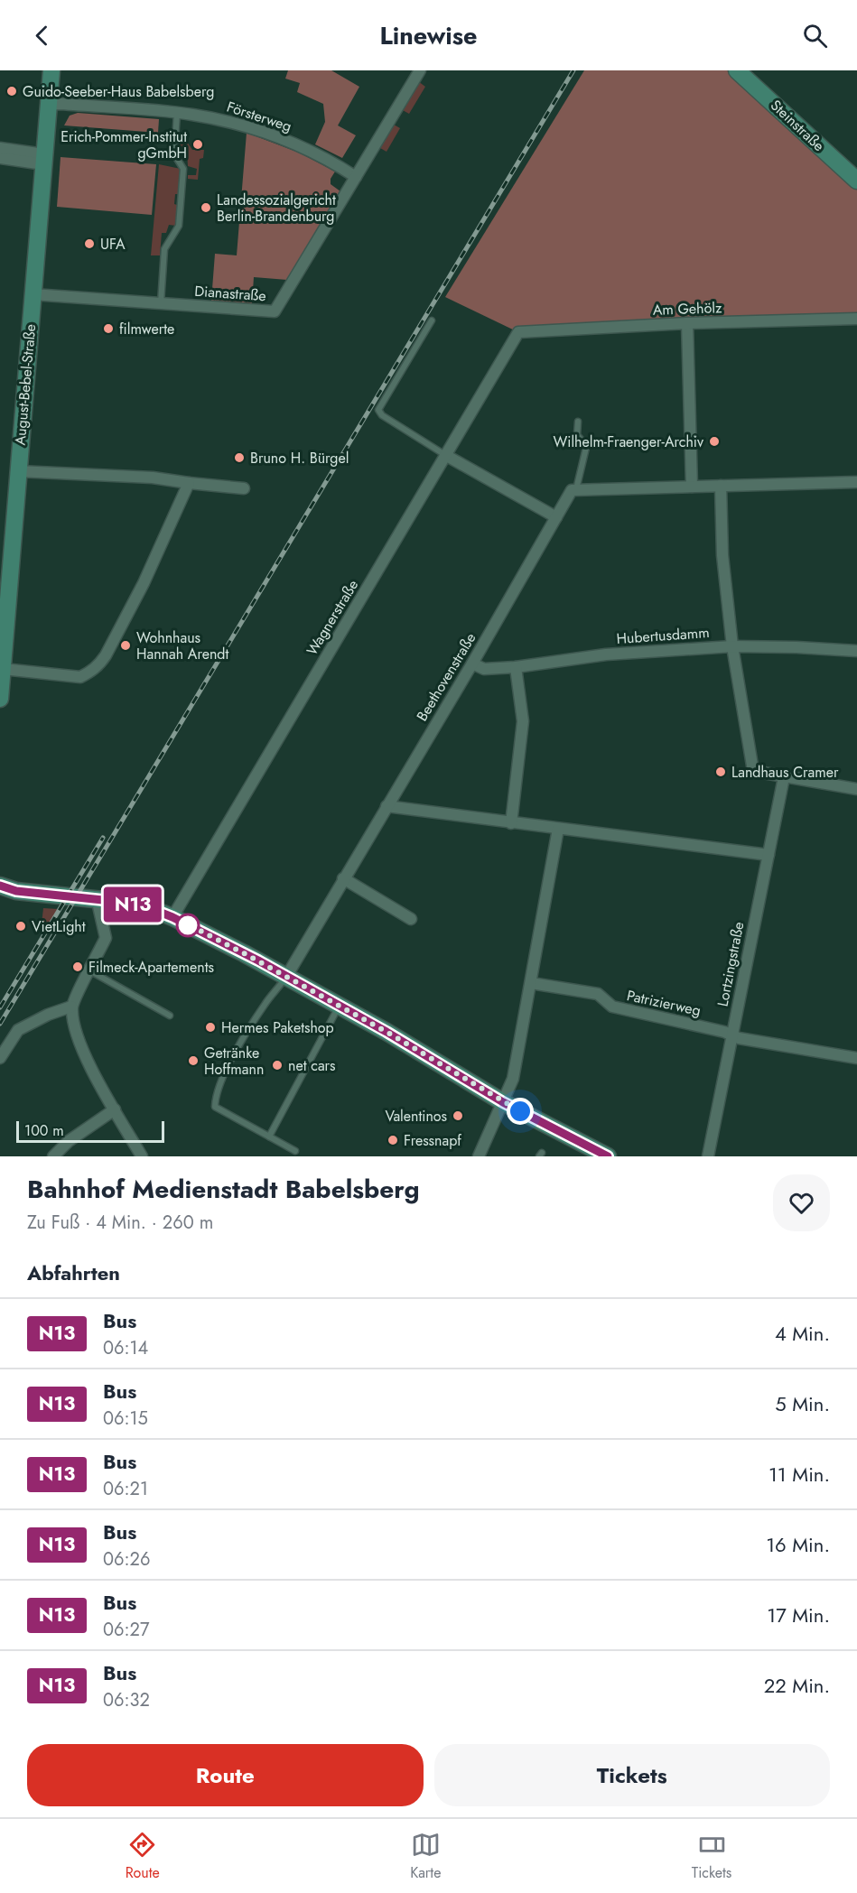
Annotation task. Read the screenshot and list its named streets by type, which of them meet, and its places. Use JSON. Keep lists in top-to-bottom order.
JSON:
{
  "streets": {
    "street": [
      "Försterweg",
      "Steinstraße",
      "Dianastraße",
      "Am Gehölz",
      "August-Bebel-Straße",
      "Wagnerstraße",
      "Hubertusdamm",
      "Beethovenstraße",
      "Lortzingstraße",
      "Patrizierweg"
    ]
  },
  "crossings": [
    ["Försterweg", "Dianastraße"],
    ["Försterweg", "August-Bebel-Straße"],
    ["Dianastraße", "August-Bebel-Straße"],
    ["Am Gehölz", "Wagnerstraße"],
    ["Hubertusdamm", "Beethovenstraße"],
    ["Lortzingstraße", "Patrizierweg"]
  ],
  "places": [
    "Guido-Seeber-Haus Babelsberg",
    "Erich-Pommer-Institut gGmbH",
    "Landessozialgericht Berlin-Brandenburg",
    "UFA",
    "filmwerte",
    "Wilhelm-Fraenger-Archiv",
    "Bruno H. Bürgel",
    "Wohnhaus Hannah Arendt",
    "Landhaus Cramer",
    "VietLight",
    "Filmeck-Apartements",
    "Hermes Paketshop",
    "Getränke Hoffmann",
    "net cars",
    "Valentinos",
    "Fressnapf"
  ],
  "lines": ["bus line N13"],
  "scale_bar": "100 m",
  "page": {
    "header": "Linewise",
    "on_map": "N13",
    "scale": "100 m",
    "heading": [
      ["Bahnhof Medienstadt Babelsberg", "Zu Fuß · 4 Min. · 260 m"],
      "Abfahrten"
    ],
    "list": [
      {
        "mark": "N13",
        "name": "Bus",
        "note": "06:14",
        "value": "4 Min."
      },
      {
        "mark": "N13",
        "name": "Bus",
        "note": "06:15",
        "value": "5 Min."
      },
      {
        "mark": "N13",
        "name": "Bus",
        "note": "06:21",
        "value": "11 Min."
      },
      {
        "mark": "N13",
        "name": "Bus",
        "note": "06:26",
        "value": "16 Min."
      },
      {
        "mark": "N13",
        "name": "Bus",
        "note": "06:27",
        "value": "17 Min."
      },
      {
        "mark": "N13",
        "name": "Bus",
        "note": "06:32",
        "value": "22 Min."
      }
    ],
    "buttons": ["Route", "Tickets"],
    "tabs": ["Route", "Karte", "Tickets"]
  }
}
